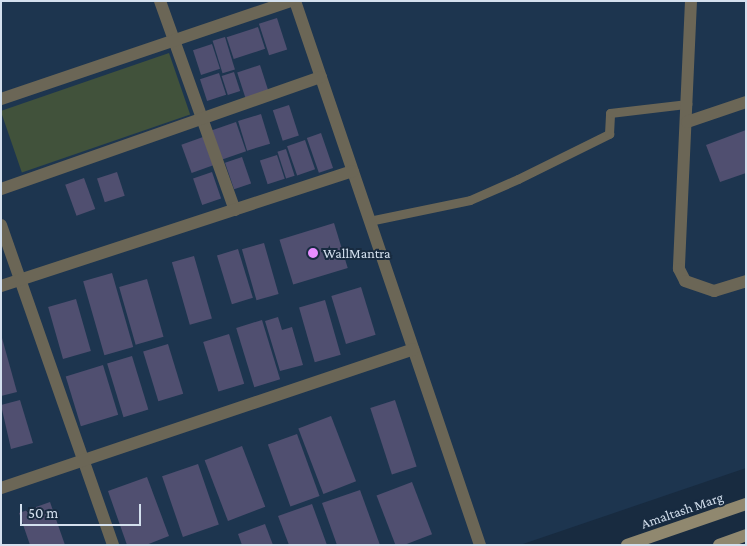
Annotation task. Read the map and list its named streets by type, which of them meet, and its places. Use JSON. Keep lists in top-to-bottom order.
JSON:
{
  "streets": {
    "main road": ["Amaltash Marg"]
  },
  "places": ["WallMantra"],
  "scale_bar": "50 m"
}
